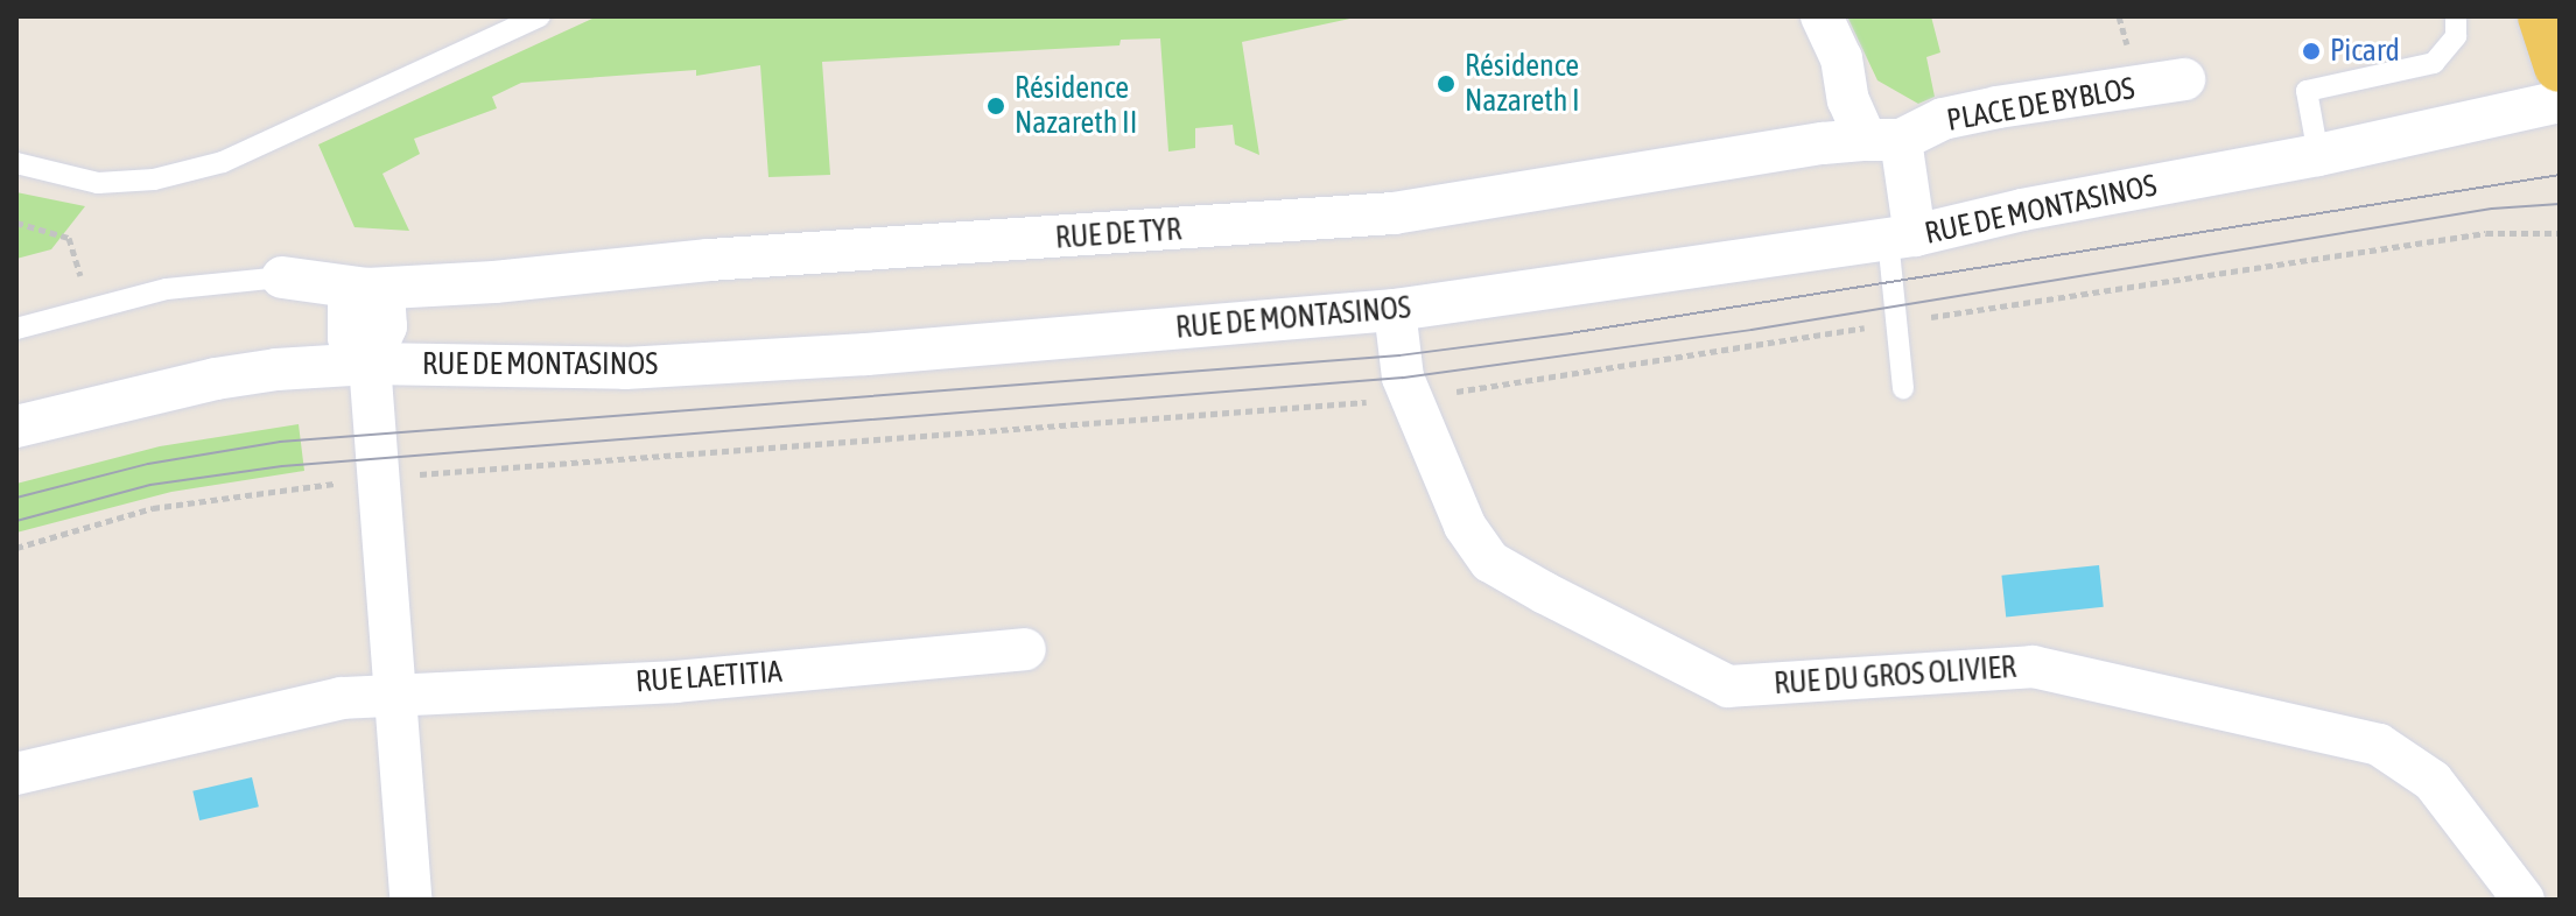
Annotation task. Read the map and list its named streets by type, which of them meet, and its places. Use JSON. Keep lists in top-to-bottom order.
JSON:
{
  "streets": {
    "street": [
      "PLACE DE BYBLOS",
      "RUE DE MONTASINOS",
      "RUE DE TYR",
      "RUE DU GROS OLIVIER",
      "RUE LAETITIA"
    ]
  },
  "crossings": [
    ["PLACE DE BYBLOS", "RUE DE TYR"],
    ["RUE DE MONTASINOS", "RUE DU GROS OLIVIER"]
  ],
  "places": ["Picard", "Résidence Nazareth I", "Résidence Nazareth II"]
}
